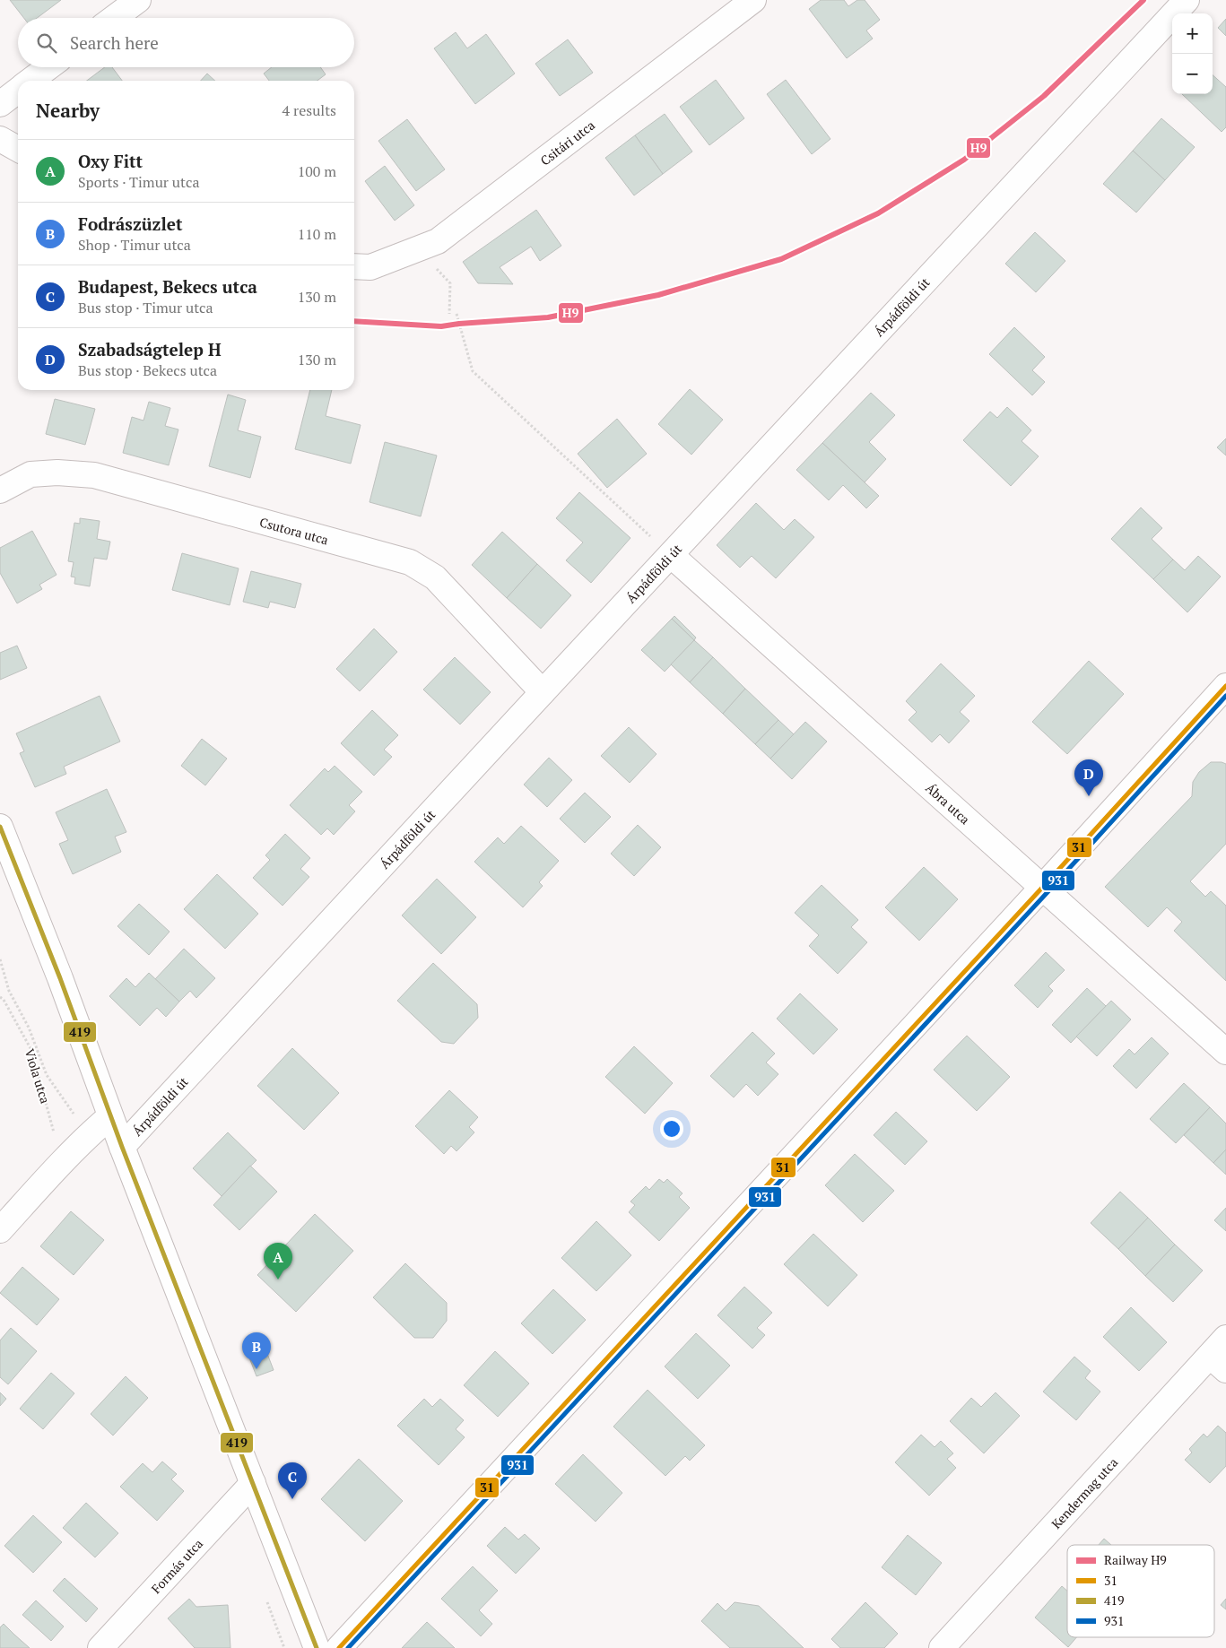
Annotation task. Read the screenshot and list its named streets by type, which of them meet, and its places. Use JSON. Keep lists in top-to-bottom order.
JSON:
{
  "streets": {
    "street": [
      "Csitári utca",
      "Árpádföldi út",
      "Csutora utca",
      "Ábra utca",
      "Kendermag utca",
      "Formás utca"
    ],
    "path": ["Viola utca"]
  },
  "crossings": [
    ["Árpádföldi út", "Csutora utca"],
    ["Árpádföldi út", "Ábra utca"]
  ],
  "lines": [
    "rail line H9",
    "transit line 31",
    "transit line 931",
    "transit line 419"
  ],
  "legend": [
    "Railway H9",
    "31",
    "419",
    "931"
  ],
  "page": {
    "map_buttons": ["+", "−"],
    "search": "Search here",
    "heading": ["Nearby", "4 results"],
    "list": [
      {
        "mark": "A",
        "name": "Oxy Fitt",
        "note": "Sports · Timur utca",
        "value": "100 m"
      },
      {
        "mark": "B",
        "name": "Fodrászüzlet",
        "note": "Shop · Timur utca",
        "value": "110 m"
      },
      {
        "mark": "C",
        "name": "Budapest, Bekecs utca",
        "note": "Bus stop · Timur utca",
        "value": "130 m"
      },
      {
        "mark": "D",
        "name": "Szabadságtelep H",
        "note": "Bus stop · Bekecs utca",
        "value": "130 m"
      }
    ],
    "pins": [
      "D",
      "A",
      "B",
      "C"
    ]
  }
}
